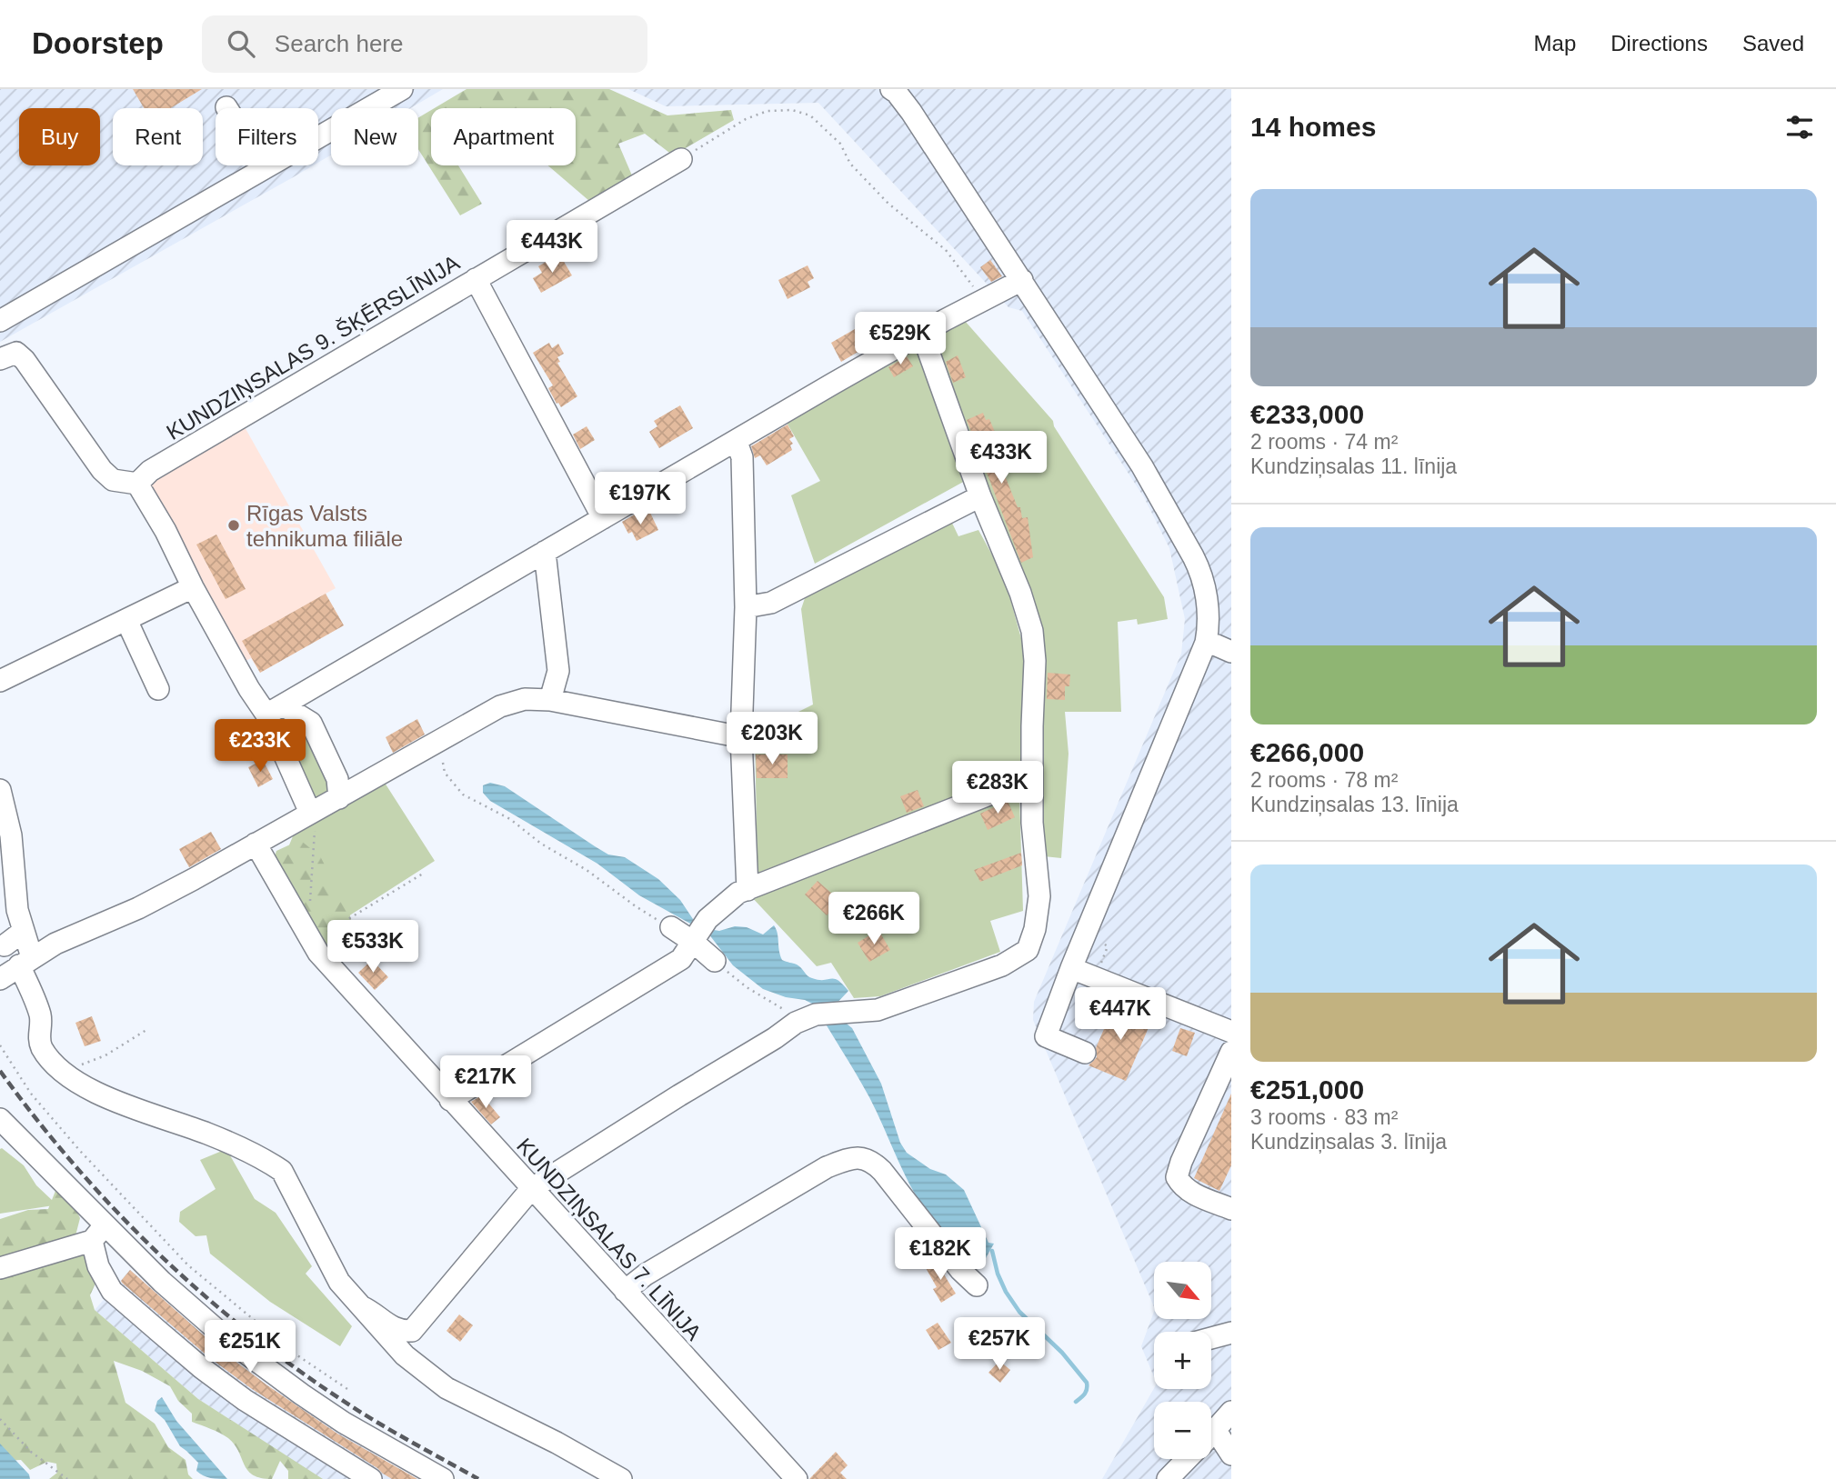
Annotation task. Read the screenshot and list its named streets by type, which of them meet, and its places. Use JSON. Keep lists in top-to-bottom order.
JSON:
{
  "streets": {
    "street": ["KUNDZIŅSALAS 9. ŠĶĒRSLĪNIJA", "KUNDZIŅSALAS 7. LĪNIJA"]
  },
  "places": ["Rīgas Valsts tehnikuma filiāle"],
  "north": "bottom right",
  "page": {
    "header": "Doorstep",
    "search": "Search here",
    "nav": ["Map", "Directions", "Saved"],
    "heading": "14 homes",
    "chip": [
      "Buy",
      "Rent",
      "Filters",
      "New",
      "Apartment"
    ],
    "list": [
      {
        "name": "€233,000",
        "note": "2 rooms · 74 m² · Kundziņsalas 11. līnija"
      },
      {
        "name": "€266,000",
        "note": "2 rooms · 78 m² · Kundziņsalas 13. līnija"
      },
      {
        "name": "€251,000",
        "note": "3 rooms · 83 m² · Kundziņsalas 3. līnija"
      }
    ],
    "price": [
      "€443K",
      "€529K",
      "€433K",
      "€197K",
      "€203K",
      "€233K",
      "€283K",
      "€266K",
      "€533K",
      "€447K",
      "€217K",
      "€182K",
      "€257K",
      "€251K"
    ],
    "map_buttons": ["+", "−"]
  }
}
